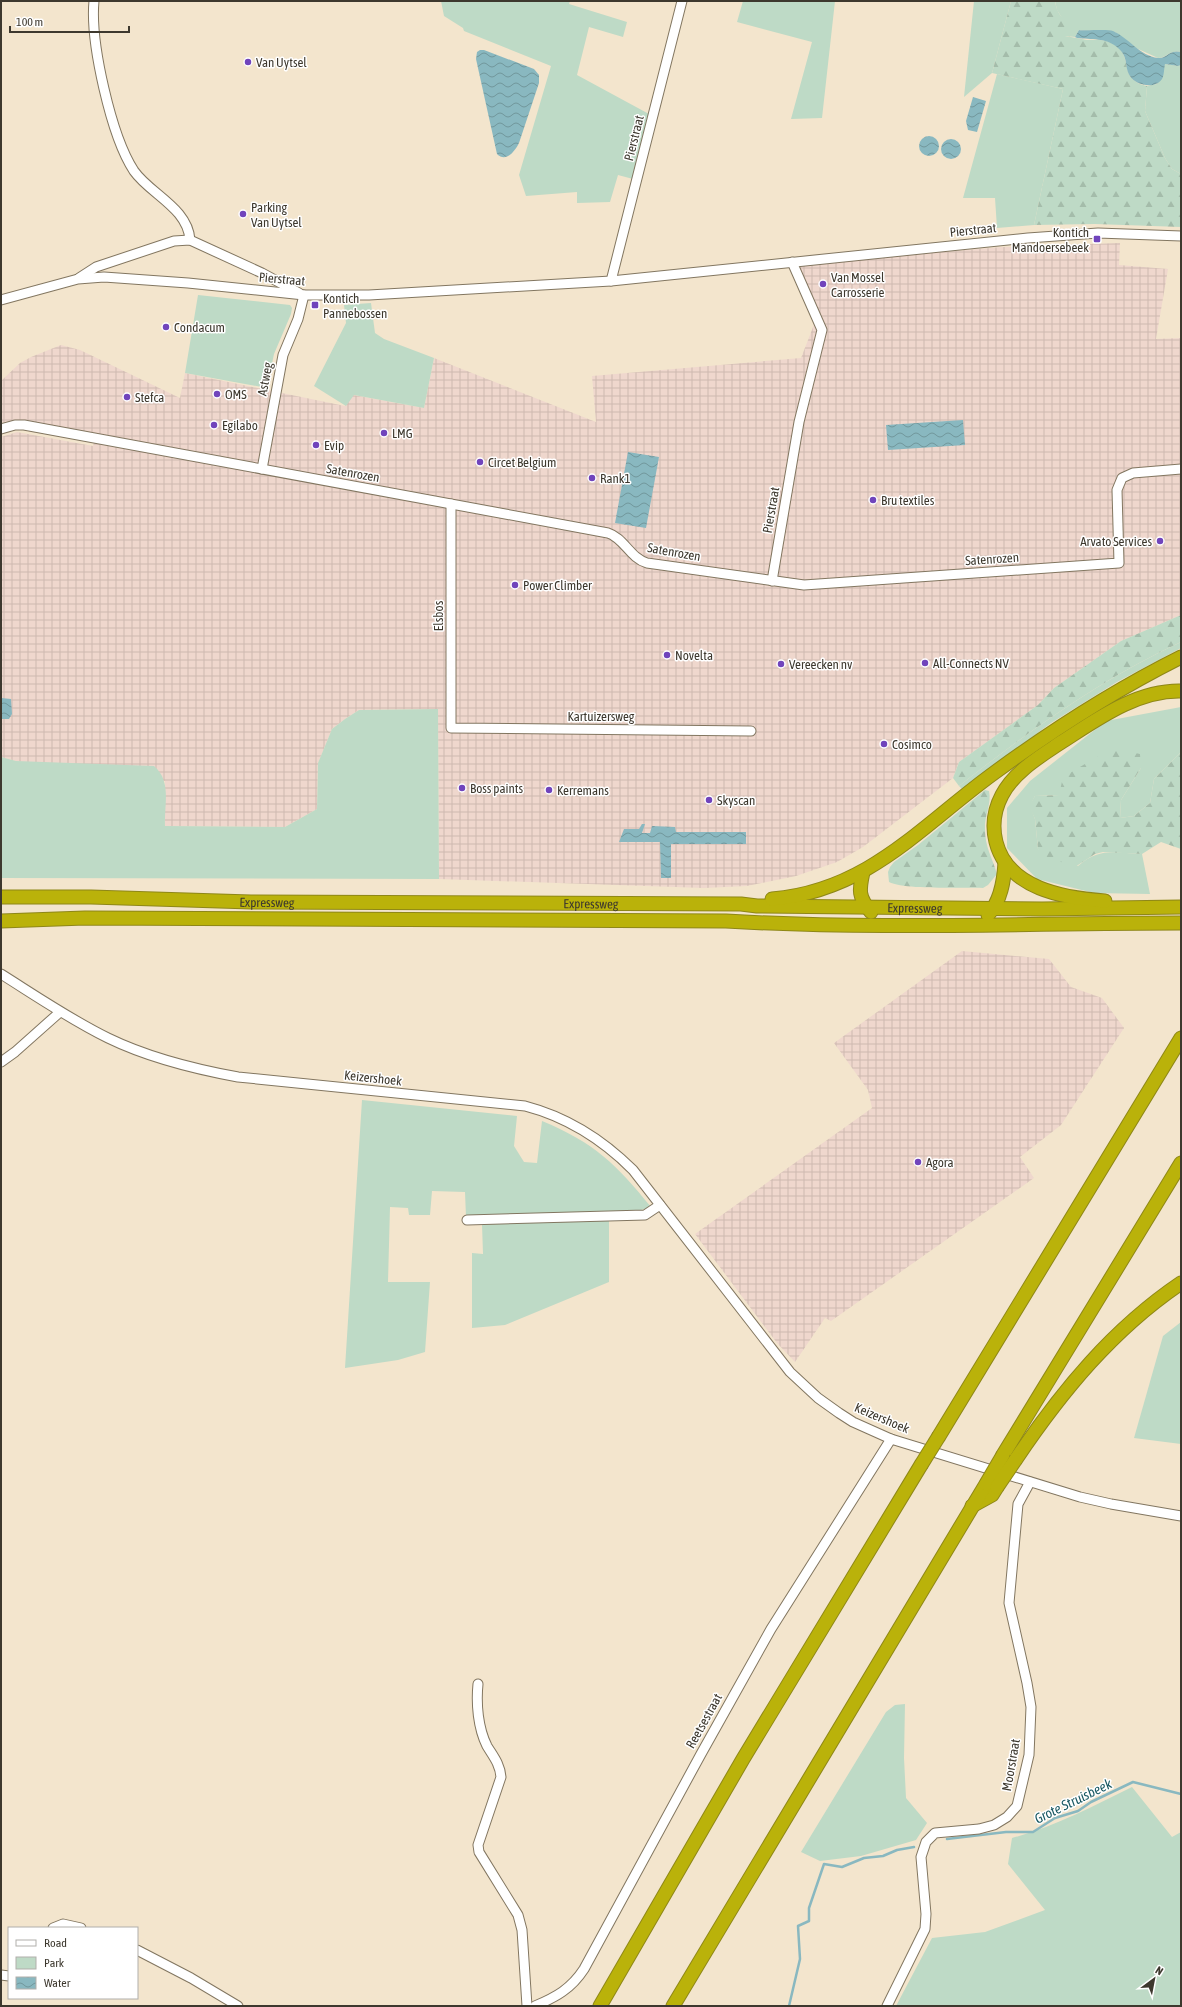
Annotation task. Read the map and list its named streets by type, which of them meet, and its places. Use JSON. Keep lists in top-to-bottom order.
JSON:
{
  "streets": {
    "highway": ["Expressweg"],
    "street": [
      "Pierstraat",
      "Astweg",
      "Satenrozen",
      "Elsbos",
      "Kartuizersweg",
      "Keizershoek",
      "Reetsestraat",
      "Moorstraat"
    ]
  },
  "crossings": [
    ["Pierstraat", "Astweg"],
    ["Pierstraat", "Satenrozen"],
    ["Astweg", "Satenrozen"],
    ["Satenrozen", "Elsbos"],
    ["Elsbos", "Kartuizersweg"],
    ["Keizershoek", "Reetsestraat"],
    ["Keizershoek", "Moorstraat"]
  ],
  "water": ["Grote Struisbeek"],
  "places": {
    "other": [
      "Van Uytsel",
      "Parking Van Uytsel",
      "Van Mossel Carrosserie",
      "Condacum",
      "OMS",
      "Stefca",
      "Egilabo",
      "LMG",
      "Evip",
      "Circet Belgium",
      "Rank1",
      "Bru textiles",
      "Arvato Services",
      "Power Climber",
      "Novelta",
      "All-Connects NV",
      "Vereecken nv",
      "Cosimco",
      "Boss paints",
      "Kerremans",
      "Skyscan",
      "Agora"
    ],
    "transit": ["Kontich Mandoersebeek", "Kontich Pannebossen"]
  },
  "legend": ["Road", "Park", "Water"],
  "scale_bar": "100 m",
  "north": "top right"
}
